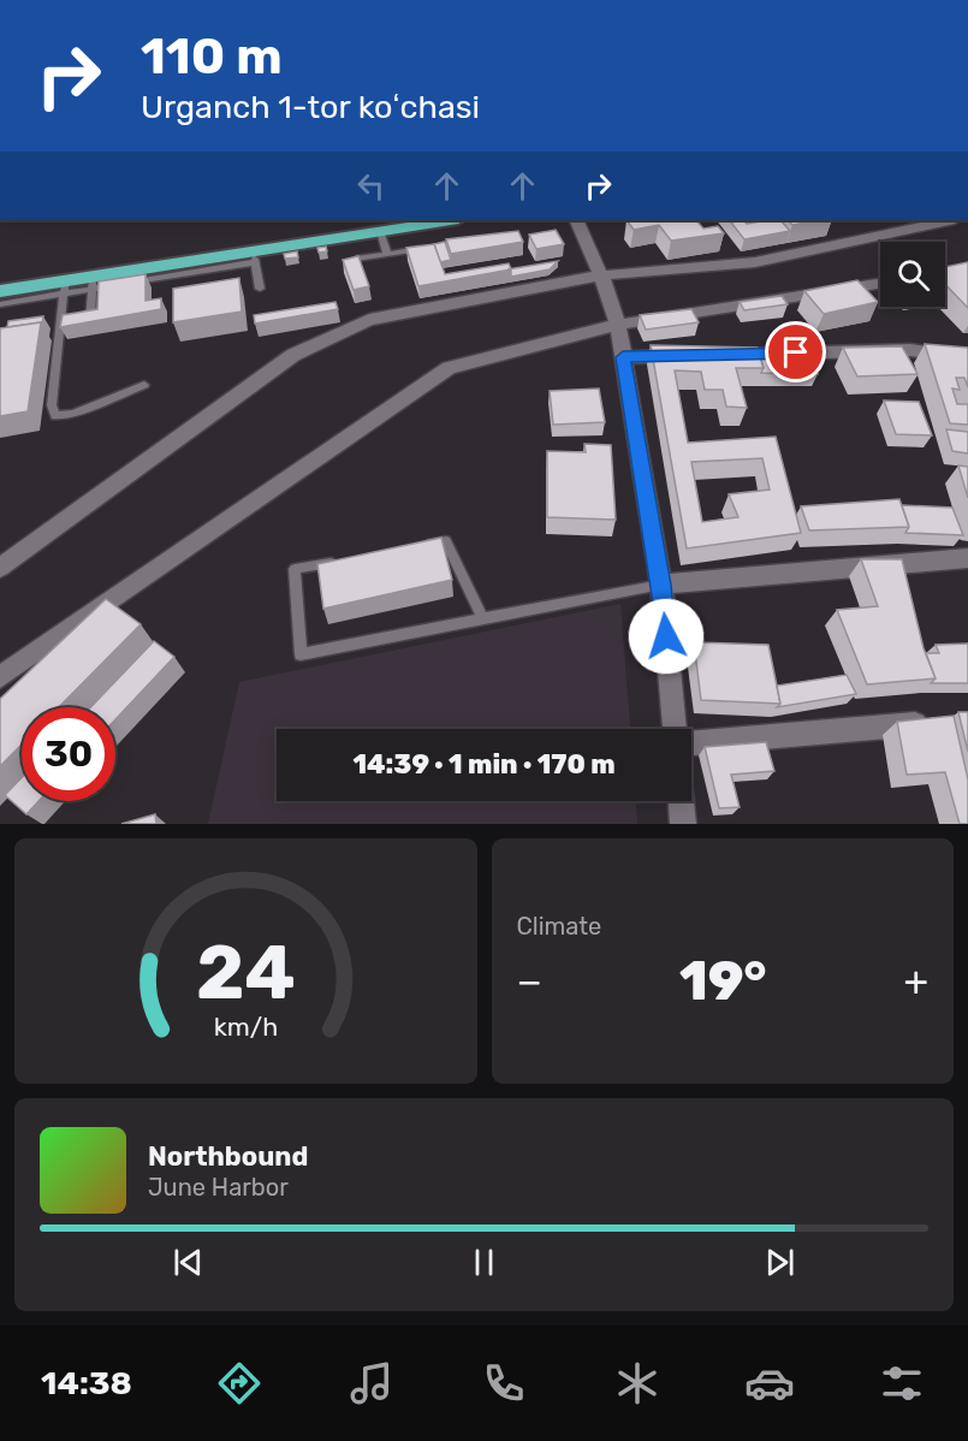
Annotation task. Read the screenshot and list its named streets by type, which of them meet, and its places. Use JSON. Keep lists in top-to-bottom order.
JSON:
{
  "page": {
    "turn": ["110 m", "Urganch 1-tor koʻchasi"],
    "limit": "30",
    "trip": "14:39 · 1 min · 170 m",
    "tile": "Climate",
    "heat": ["−", "19°", "+"],
    "song": ["Northbound", "June Harbor"],
    "tabs": "14:38",
    "gauge": ["24", "km/h"]
  }
}
